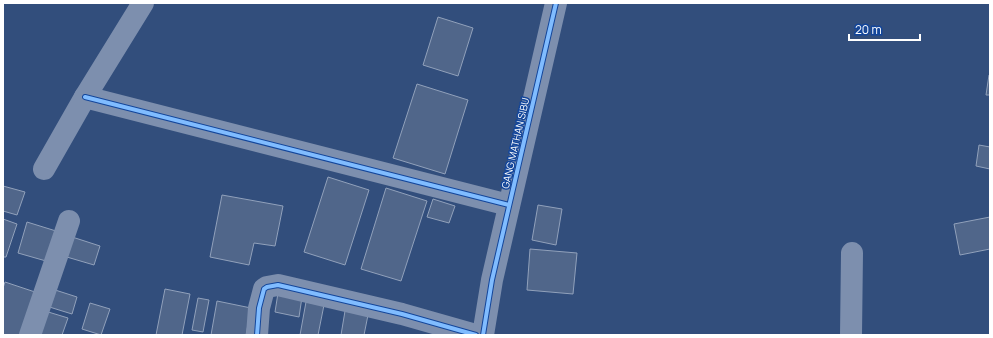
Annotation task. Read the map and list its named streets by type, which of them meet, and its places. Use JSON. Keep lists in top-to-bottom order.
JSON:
{
  "streets": {
    "street": ["GANG MATHAN SIBU"]
  },
  "scale_bar": "20 m"
}
